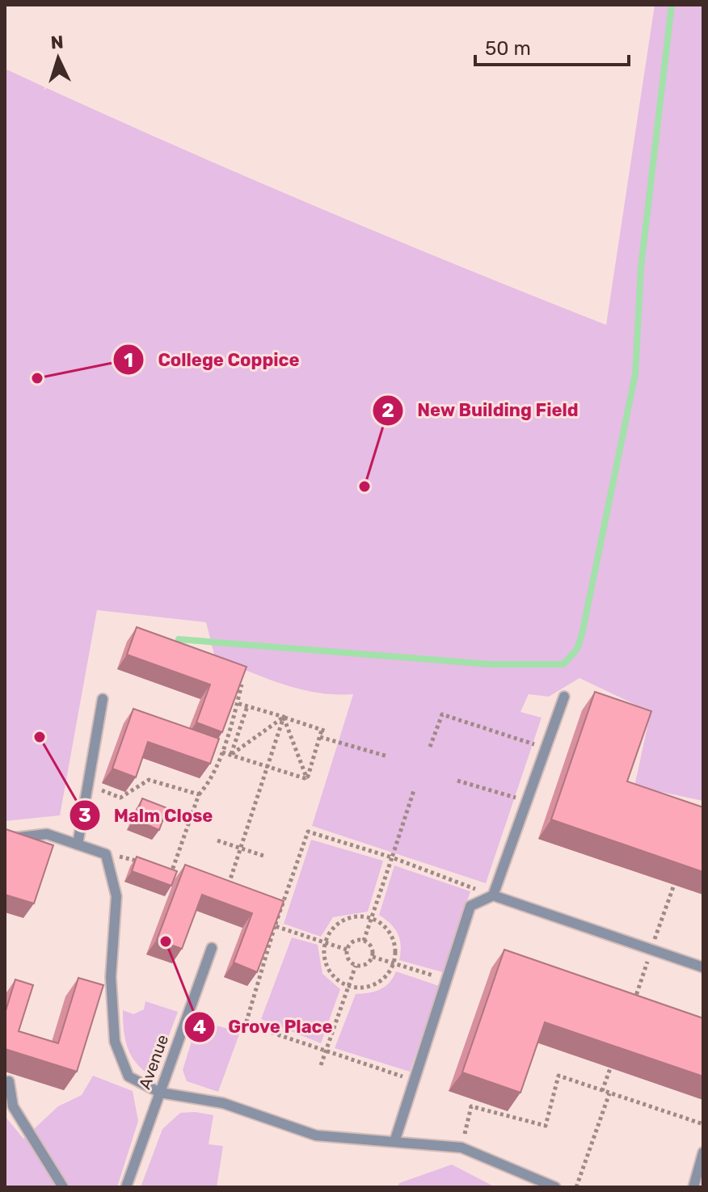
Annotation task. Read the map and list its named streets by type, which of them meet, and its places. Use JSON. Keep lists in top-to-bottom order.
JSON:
{
  "streets": {
    "lane": ["Avenue"]
  },
  "places": [
    "College Coppice",
    "New Building Field",
    "Malm Close",
    "Grove Place"
  ],
  "scale_bar": "50 m",
  "north": "top"
}
